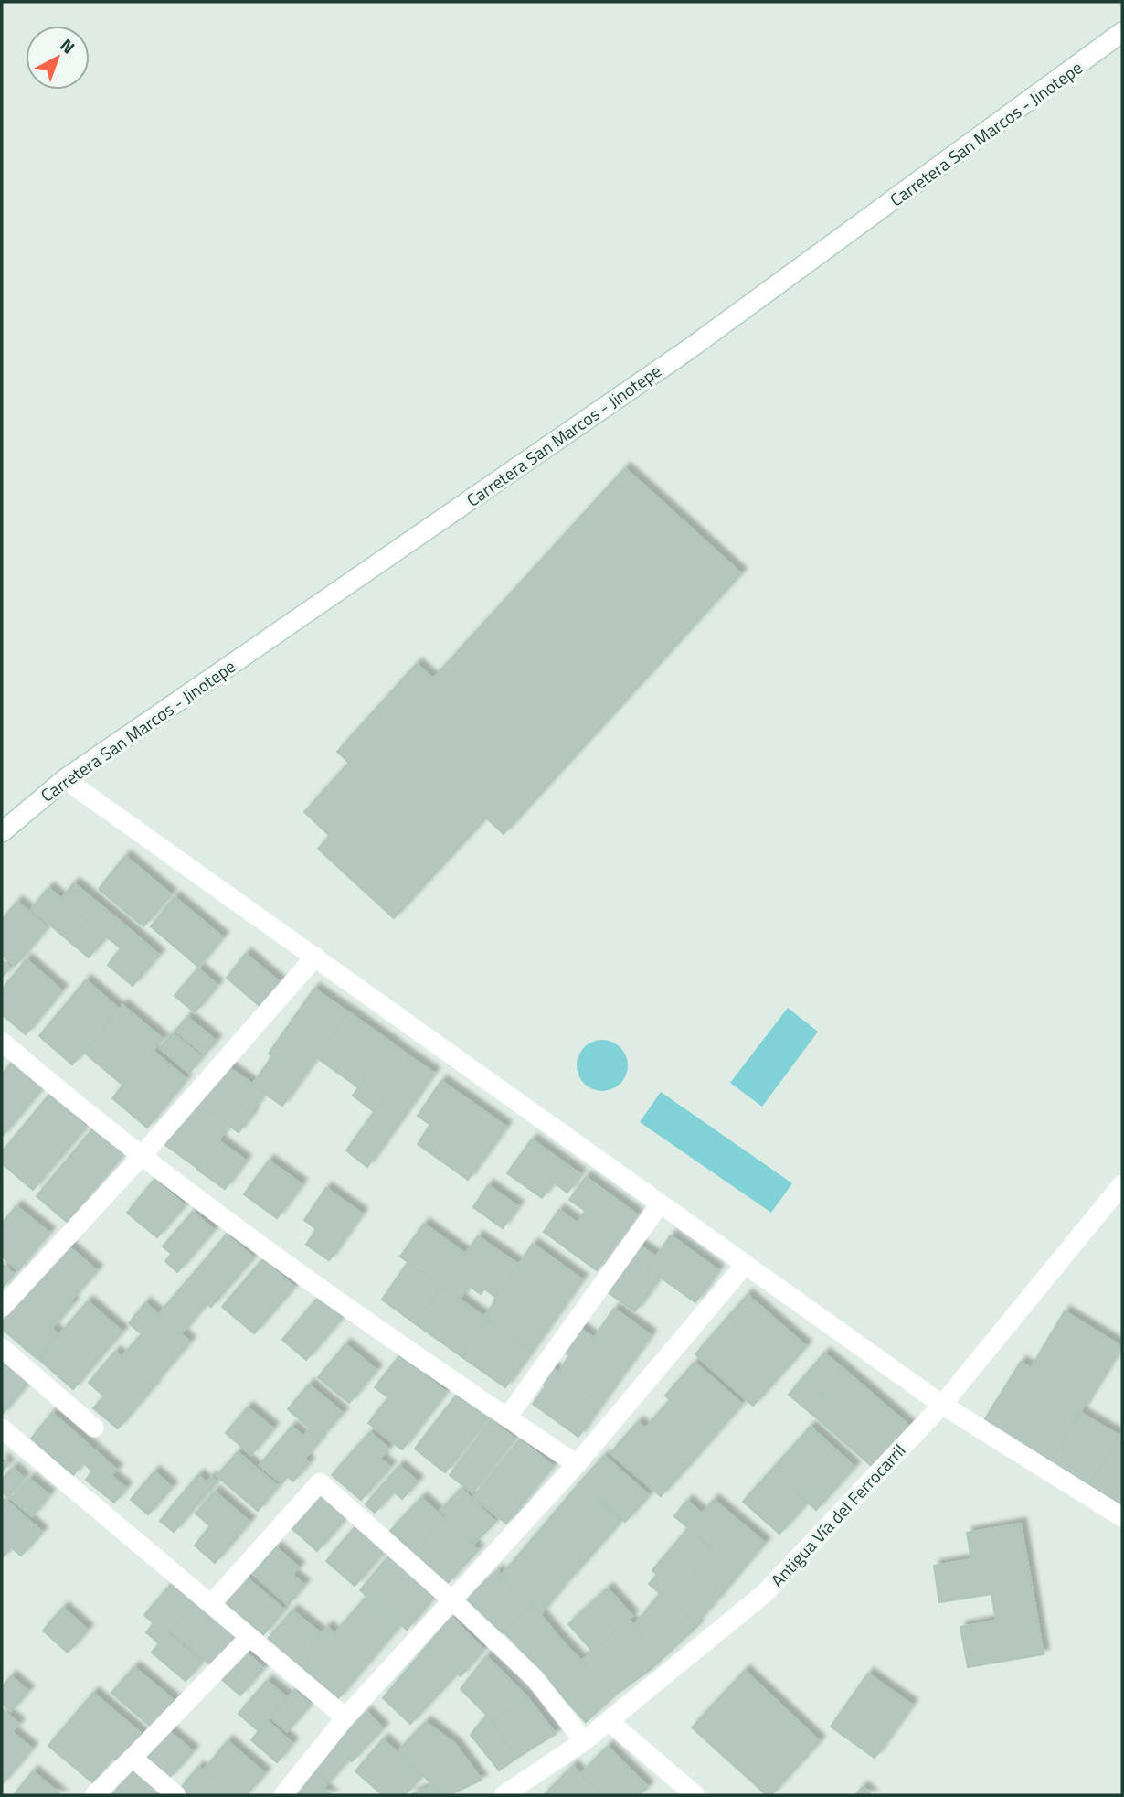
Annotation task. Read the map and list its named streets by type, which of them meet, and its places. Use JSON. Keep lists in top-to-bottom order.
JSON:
{
  "streets": {
    "street": ["Carretera San Marcos - Jinotepe", "Antigua Vía del Ferrocarril"]
  },
  "north": "top right"
}
